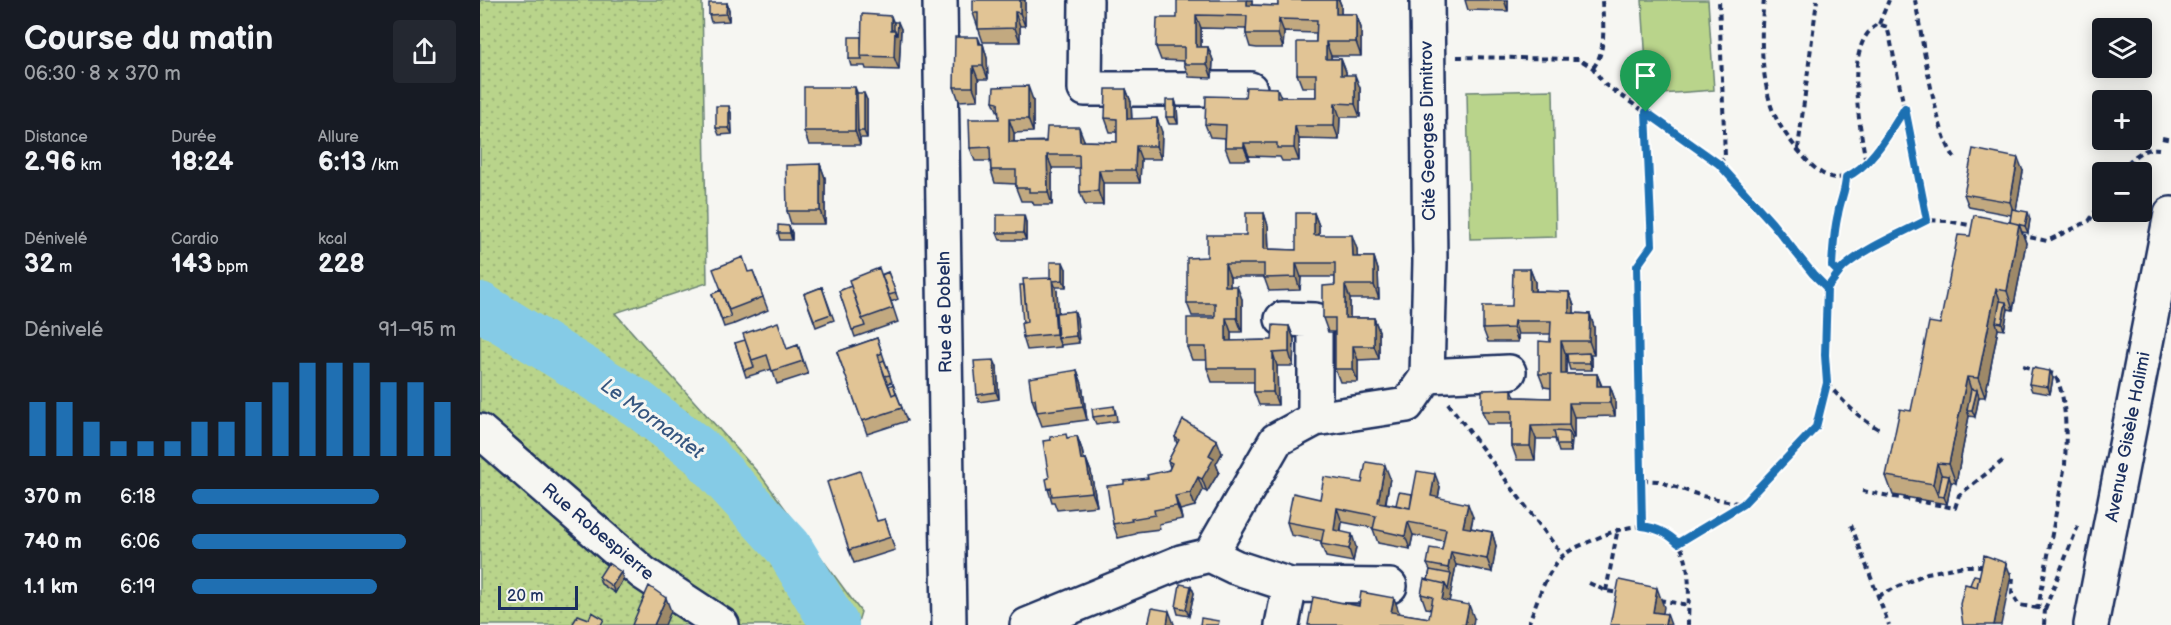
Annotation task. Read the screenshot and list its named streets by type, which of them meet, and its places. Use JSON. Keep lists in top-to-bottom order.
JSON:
{
  "streets": {
    "street": [
      "Cité Georges Dimitrov",
      "Rue de Dobeln",
      "Avenue Gisèle Halimi",
      "Rue Robespierre"
    ]
  },
  "water": ["Le Mornantet"],
  "scale_bar": "20 m",
  "page": {
    "heading": ["Course du matin", "06:30 · 8 × 370 m"],
    "map_buttons": ["+", "−"],
    "stats": [
      ["Distance", "2.96 km"],
      ["Durée", "18:24"],
      ["Allure", "6:13 /km"],
      ["Dénivelé", "32 m"],
      ["Cardio", "143 bpm"],
      ["kcal", "228"]
    ],
    "chart": ["Dénivelé", "91–95 m"],
    "list": [
      {
        "name": "370 m",
        "note": "6:18"
      },
      {
        "name": "740 m",
        "note": "6:06"
      },
      {
        "name": "1.1 km",
        "note": "6:19"
      }
    ],
    "scale": "20 m"
  }
}
